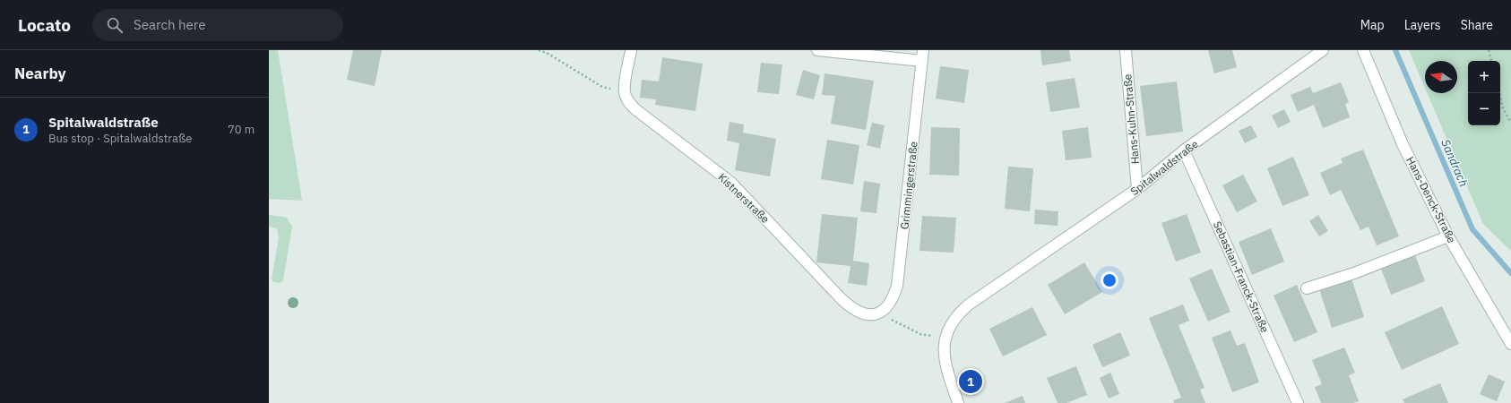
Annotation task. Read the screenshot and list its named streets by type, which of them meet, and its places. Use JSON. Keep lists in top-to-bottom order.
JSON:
{
  "streets": {
    "street": [
      "Hans-Kuhn-Straße",
      "Spitalwaldstraße",
      "Grimmingerstraße",
      "Kistnerstraße",
      "Hans-Denck-Straße",
      "Sebastian-Franck-Straße"
    ]
  },
  "crossings": [
    ["Hans-Kuhn-Straße", "Spitalwaldstraße"],
    ["Spitalwaldstraße", "Sebastian-Franck-Straße"],
    ["Grimmingerstraße", "Kistnerstraße"]
  ],
  "water": ["Sandrach"],
  "north": "left",
  "page": {
    "header": "Locato",
    "search": "Search here",
    "nav": ["Map", "Layers", "Share"],
    "heading": "Nearby",
    "map_buttons": ["+", "−"],
    "list": [
      {
        "mark": "1",
        "name": "Spitalwaldstraße",
        "note": "Bus stop · Spitalwaldstraße",
        "value": "70 m"
      }
    ],
    "pins": "1"
  }
}
